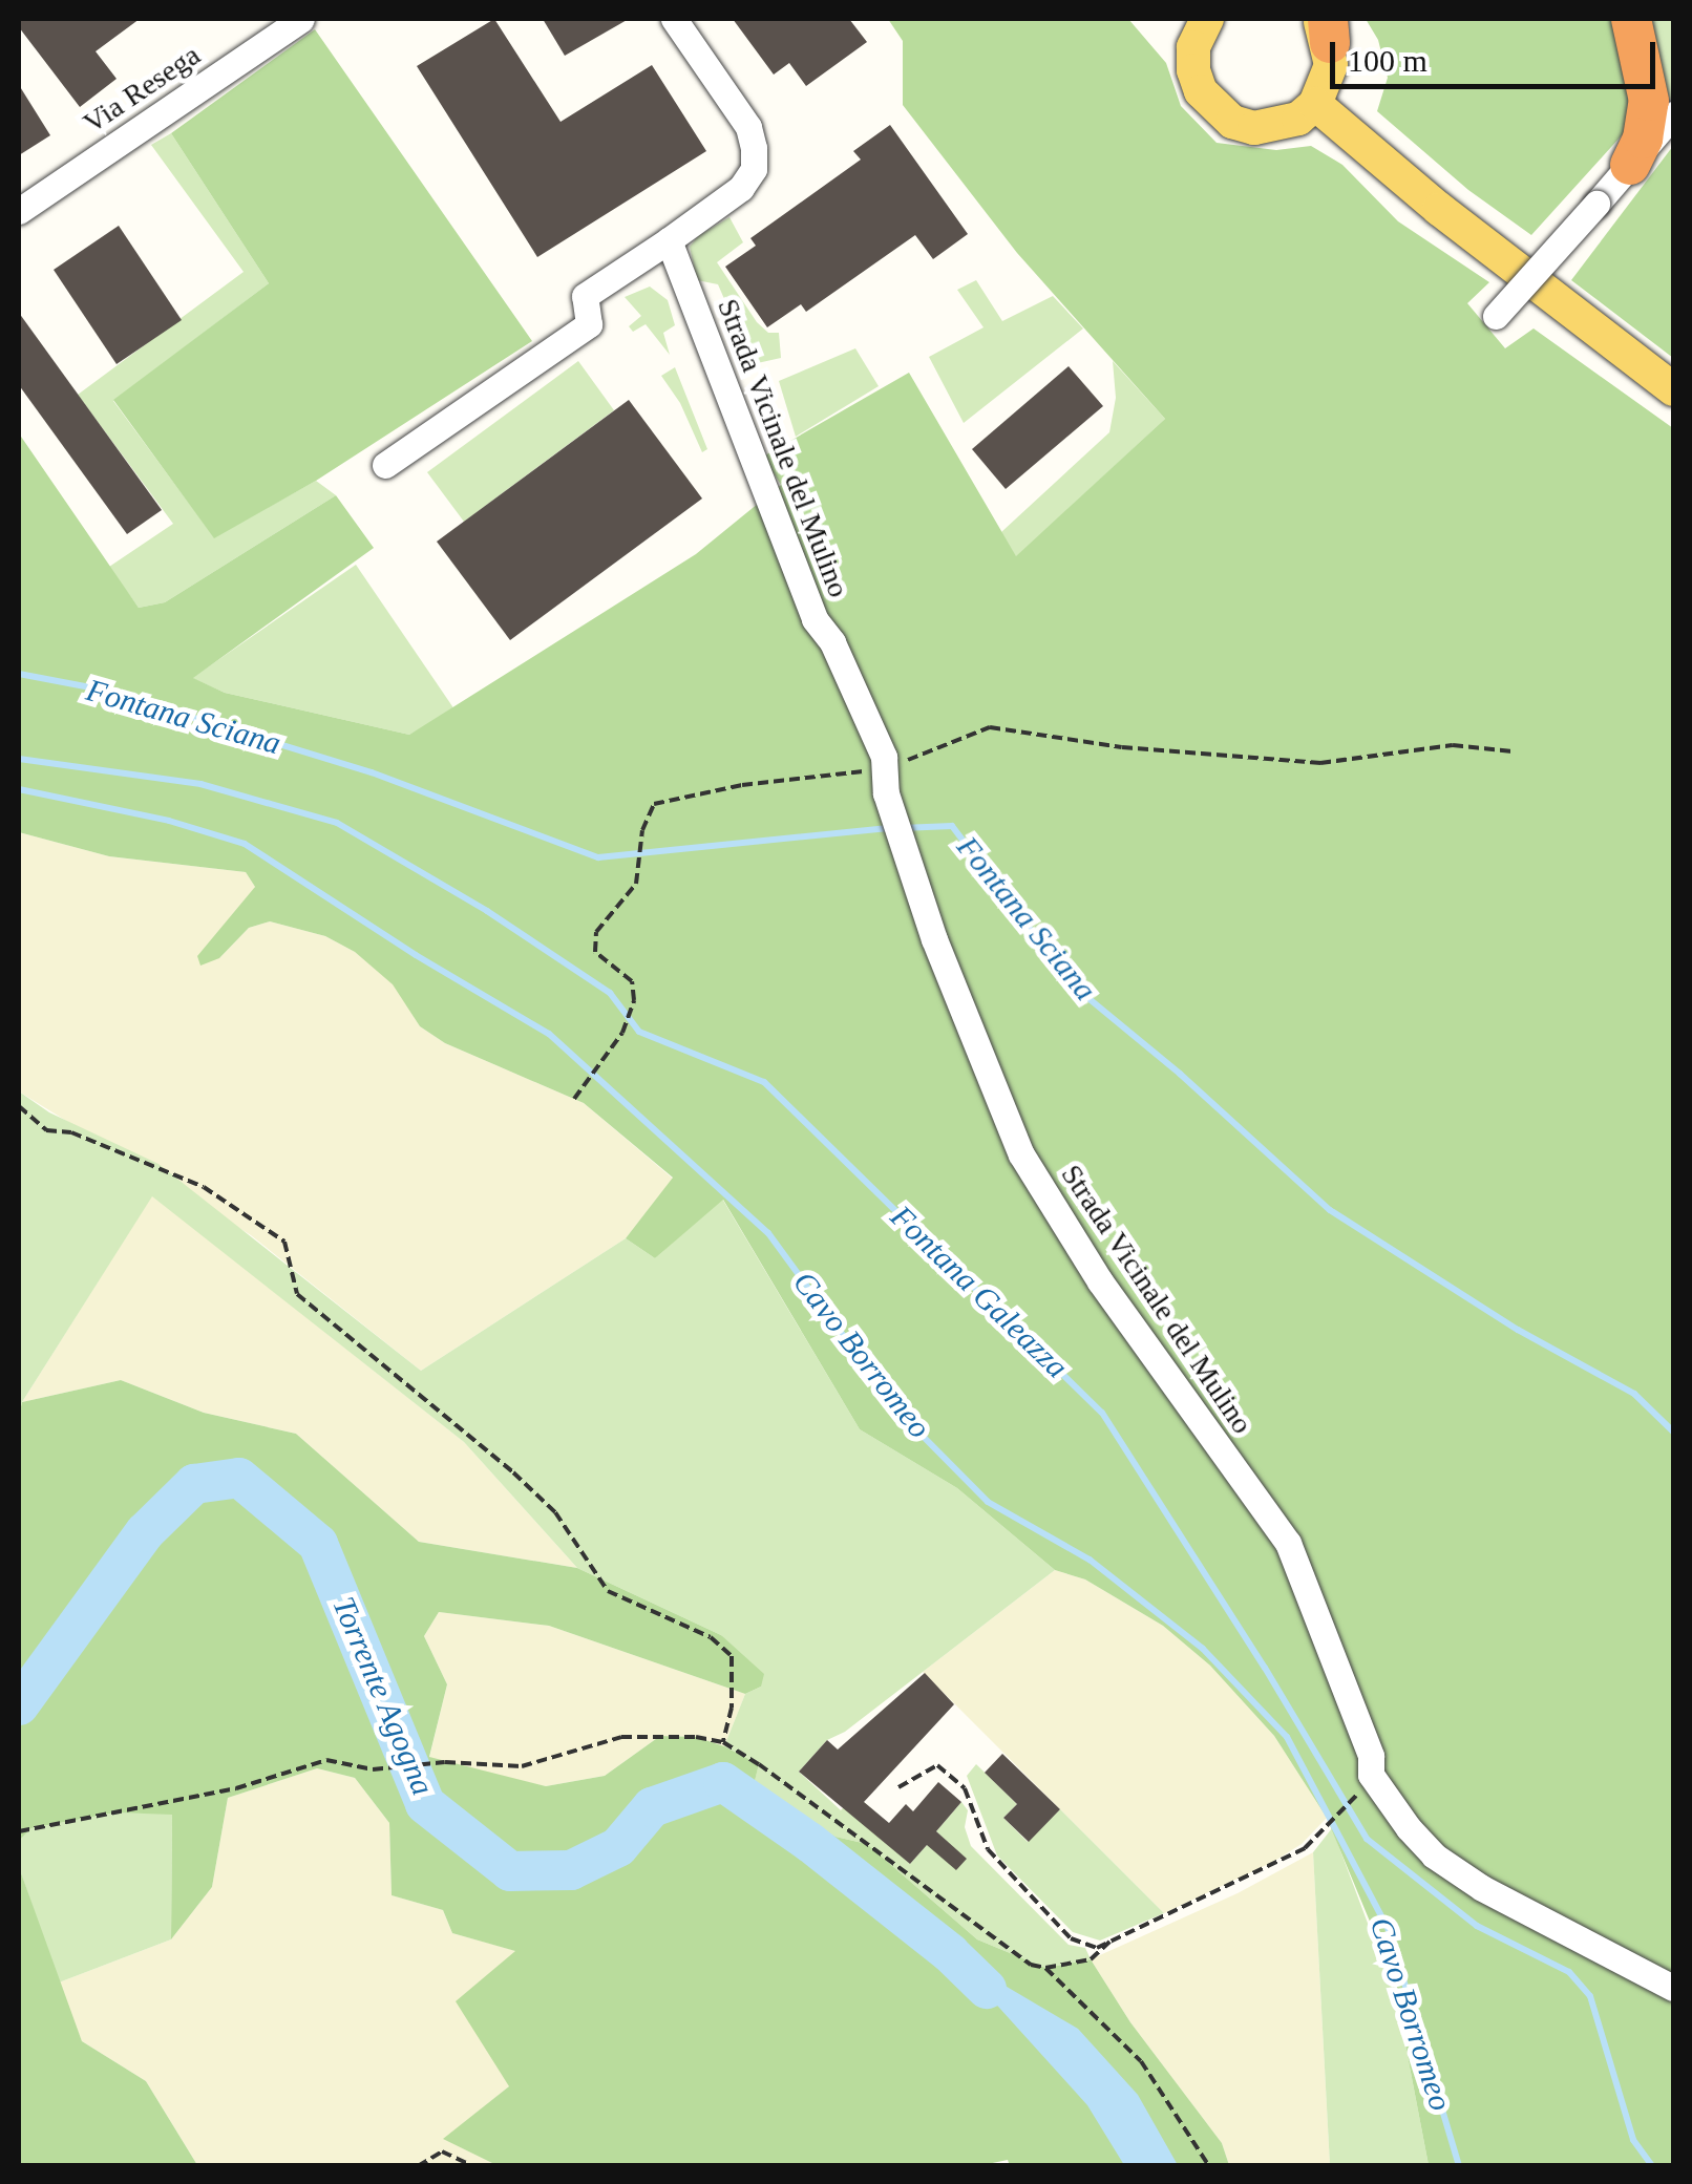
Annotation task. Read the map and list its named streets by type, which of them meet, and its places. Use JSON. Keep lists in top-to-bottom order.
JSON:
{
  "streets": {
    "street": ["Via Resega", "Strada Vicinale del Mulino"]
  },
  "water": [
    "Fontana Sciana",
    "Fontana Galeazza",
    "Cavo Borromeo",
    "Torrente Agogna"
  ],
  "scale_bar": "100 m"
}
